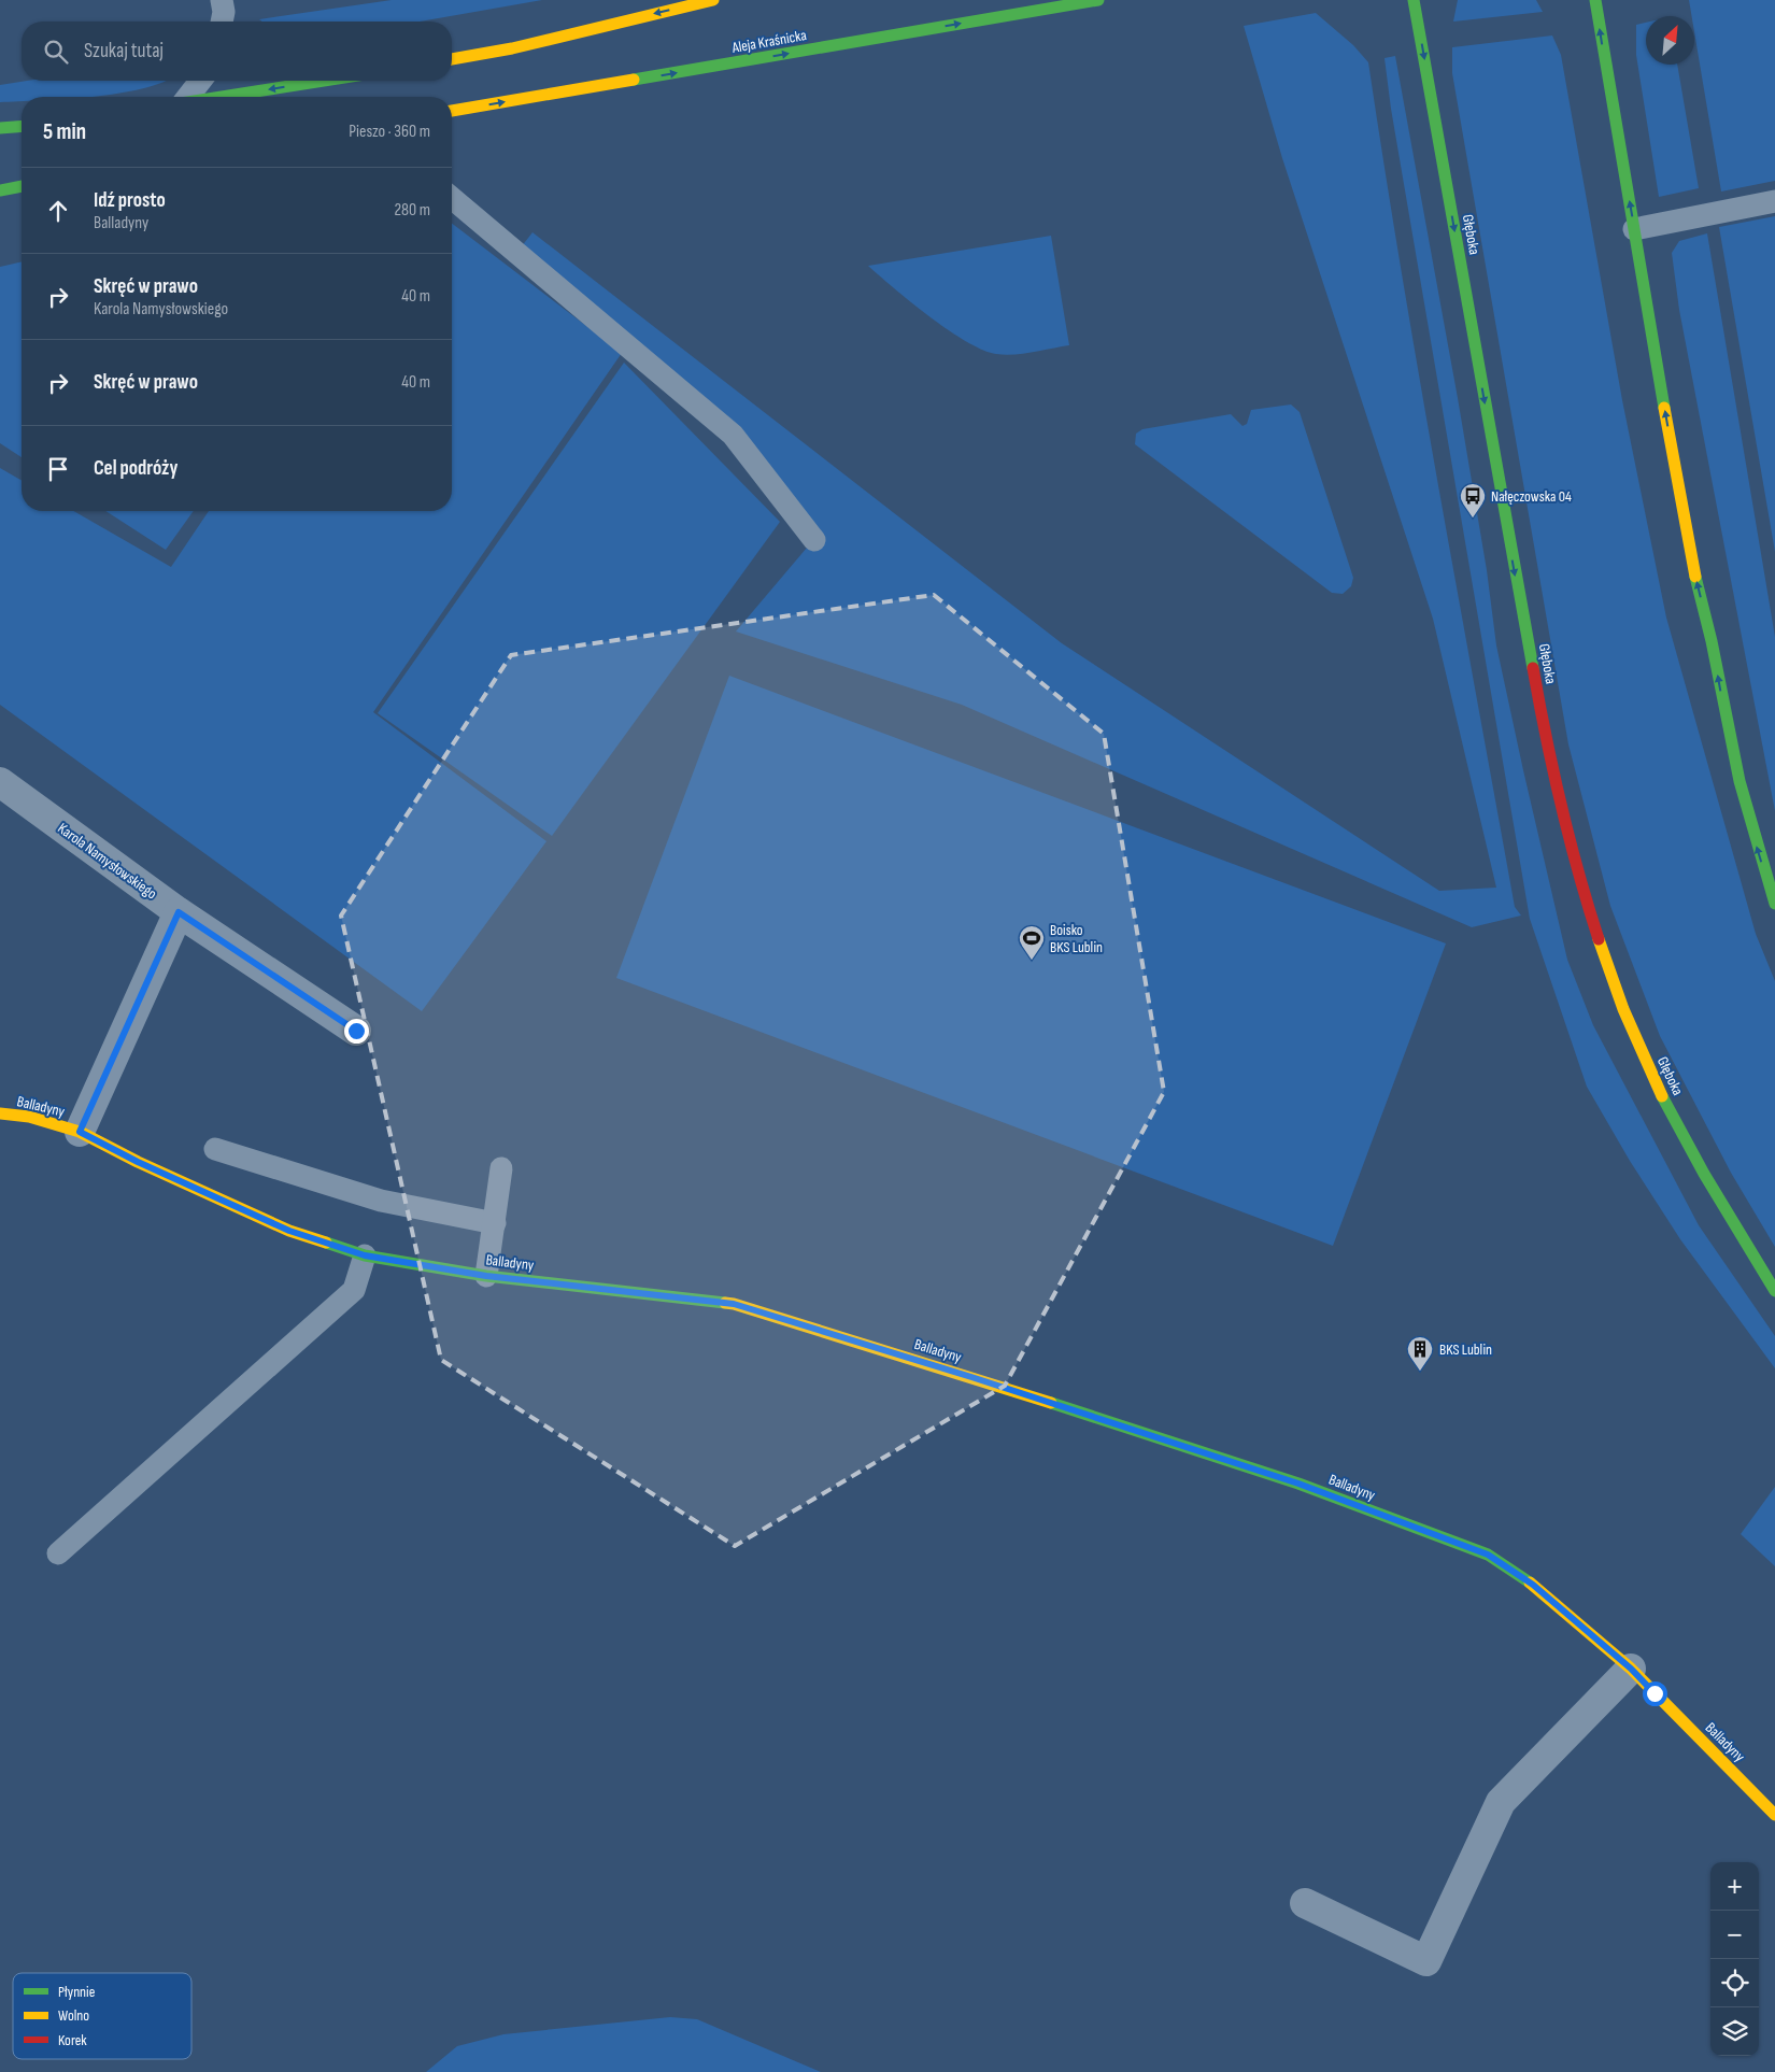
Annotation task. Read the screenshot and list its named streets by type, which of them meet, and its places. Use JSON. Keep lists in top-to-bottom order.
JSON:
{
  "streets": {
    "street": [
      "Aleja Kraśnicka",
      "Głęboka",
      "Karola Namysłowskiego",
      "Balladyny"
    ]
  },
  "one_way": ["Głęboka"],
  "places": {
    "bus stop": ["Nałęczowska 04"],
    "sports": ["Boisko BKS Lublin"],
    "building": ["BKS Lublin"]
  },
  "legend": ["Płynnie", "Wolno", "Korek"],
  "north": "top right",
  "page": {
    "search": "Szukaj tutaj",
    "heading": ["5 min", "Pieszo · 360 m"],
    "list": [
      ["Idź prosto", "Balladyny", "280 m"],
      ["Skręć w prawo", "Karola Namysłowskiego", "40 m"],
      ["Skręć w prawo", "40 m"],
      "Cel podróży"
    ],
    "map_buttons": ["+", "−"]
  }
}
